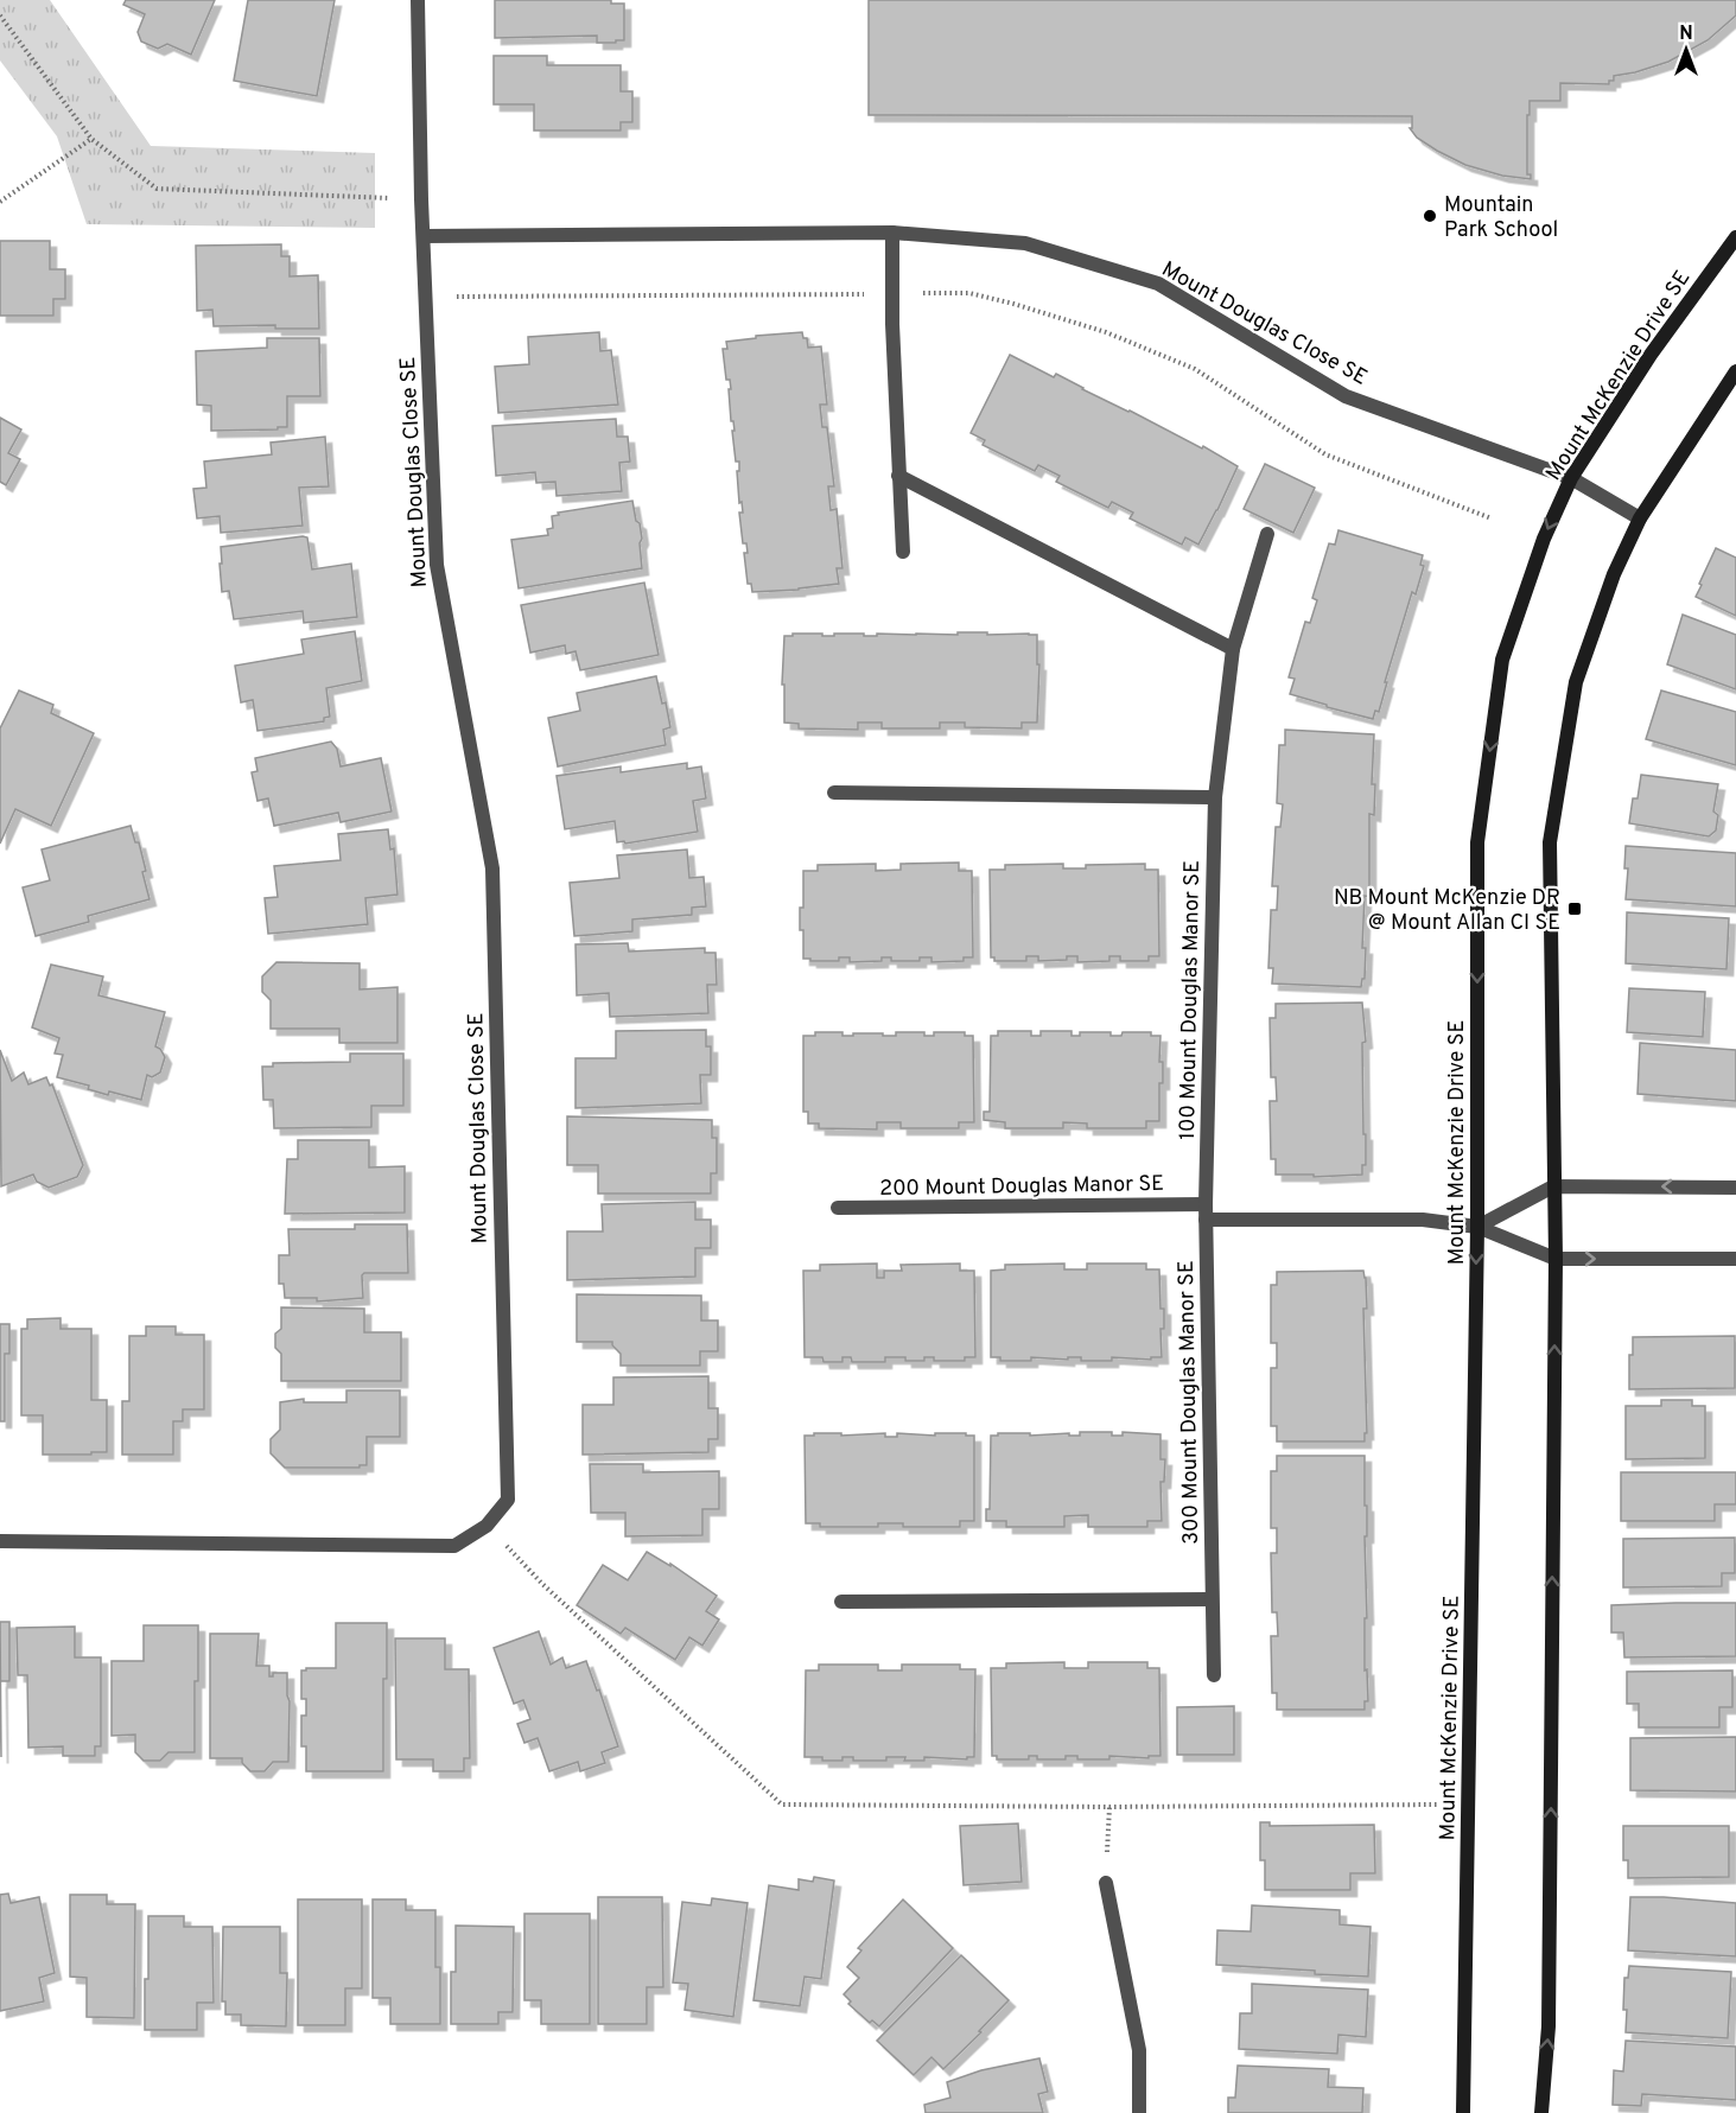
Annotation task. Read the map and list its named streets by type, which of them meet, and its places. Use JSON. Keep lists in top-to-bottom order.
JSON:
{
  "streets": {
    "street": [
      "Mount Douglas Close SE",
      "Mount McKenzie Drive SE",
      "100 Mount Douglas Manor SE",
      "200 Mount Douglas Manor SE",
      "300 Mount Douglas Manor SE"
    ]
  },
  "crossings": [
    ["Mount Douglas Close SE", "Mount McKenzie Drive SE"],
    ["100 Mount Douglas Manor SE", "200 Mount Douglas Manor SE"],
    ["100 Mount Douglas Manor SE", "300 Mount Douglas Manor SE"],
    ["200 Mount Douglas Manor SE", "300 Mount Douglas Manor SE"]
  ],
  "places": {
    "other": ["Mountain Park School"],
    "transit": ["NB Mount McKenzie DR @ Mount Allan CI SE"]
  },
  "north": "top"
}
